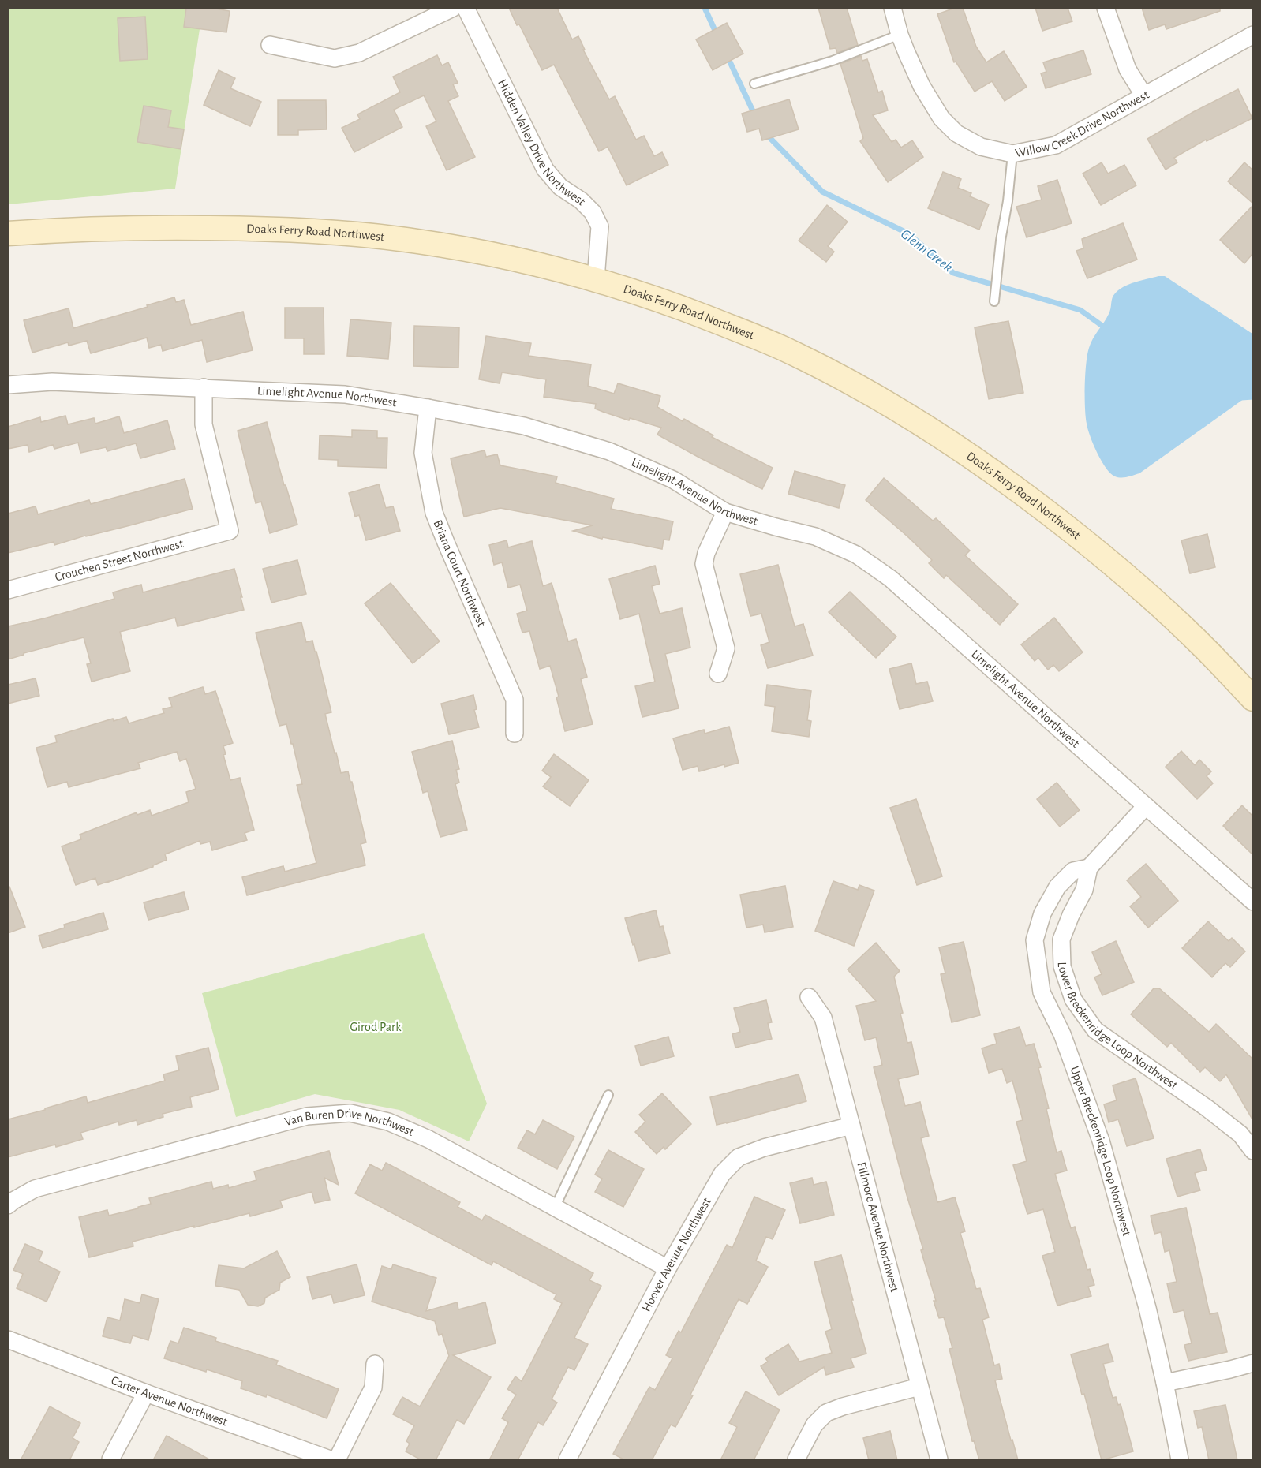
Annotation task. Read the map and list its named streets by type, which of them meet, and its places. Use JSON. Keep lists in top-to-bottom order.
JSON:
{
  "streets": {
    "main road": ["Doaks Ferry Road Northwest"],
    "street": [
      "Willow Creek Drive Northwest",
      "Hidden Valley Drive Northwest",
      "Limelight Avenue Northwest",
      "Crouchen Street Northwest",
      "Briana Court Northwest",
      "Lower Breckenridge Loop Northwest",
      "Van Buren Drive Northwest",
      "Upper Breckenridge Loop Northwest",
      "Fillmore Avenue Northwest",
      "Hoover Avenue Northwest",
      "Carter Avenue Northwest"
    ]
  },
  "crossings": [
    ["Hidden Valley Drive Northwest", "Doaks Ferry Road Northwest"],
    ["Limelight Avenue Northwest", "Crouchen Street Northwest"],
    ["Limelight Avenue Northwest", "Briana Court Northwest"],
    ["Lower Breckenridge Loop Northwest", "Upper Breckenridge Loop Northwest"],
    ["Van Buren Drive Northwest", "Hoover Avenue Northwest"],
    ["Fillmore Avenue Northwest", "Hoover Avenue Northwest"]
  ],
  "water": ["Glenn Creek"],
  "parks": ["Girod Park"]
}
